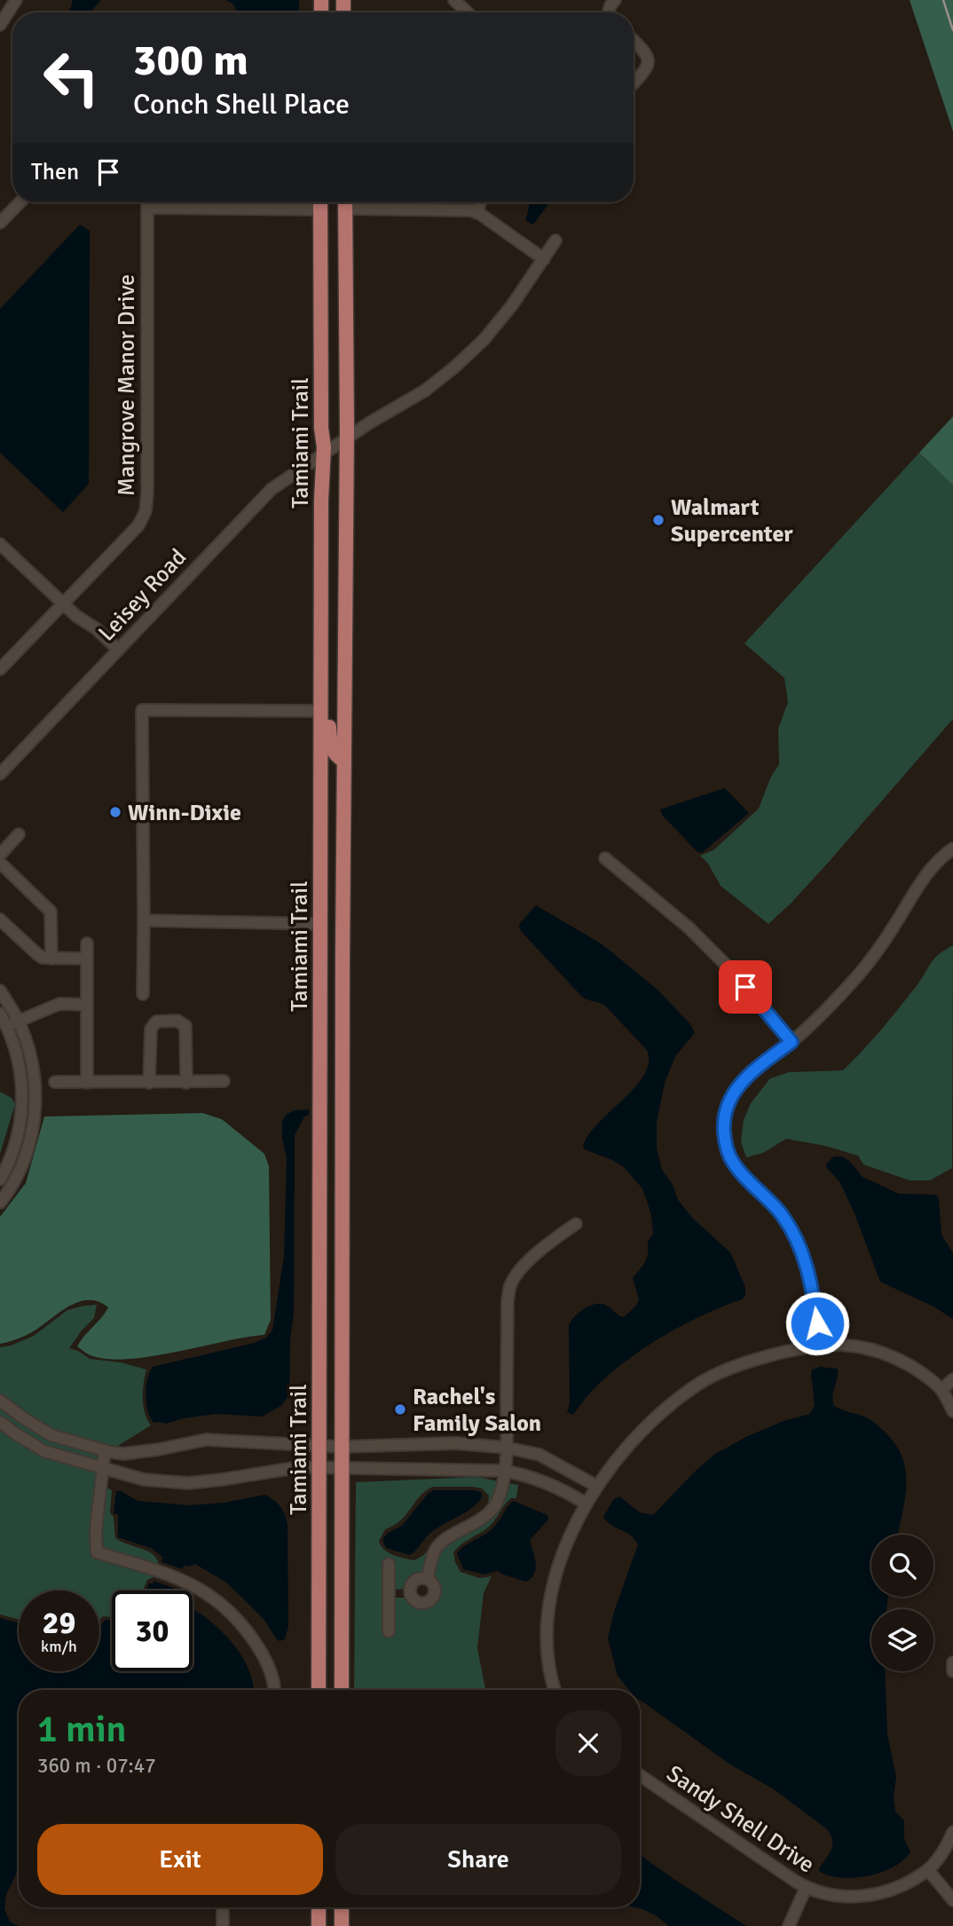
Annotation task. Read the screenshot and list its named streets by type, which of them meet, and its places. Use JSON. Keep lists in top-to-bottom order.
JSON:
{
  "streets": {
    "main road": ["Tamiami Trail"],
    "street": ["Mangrove Manor Drive", "Leisey Road", "Sandy Shell Drive"]
  },
  "crossings": [
    ["Tamiami Trail", "Leisey Road"]
  ],
  "places": ["Walmart Supercenter", "Winn-Dixie", "Rachel's Family Salon"],
  "page": {
    "turn": ["300 m", "Conch Shell Place"],
    "then": "Then",
    "speed": "29 km/h",
    "limit": "30",
    "heading": ["1 min", "360 m · 07:47"],
    "buttons": ["Exit", "Share"]
  }
}
